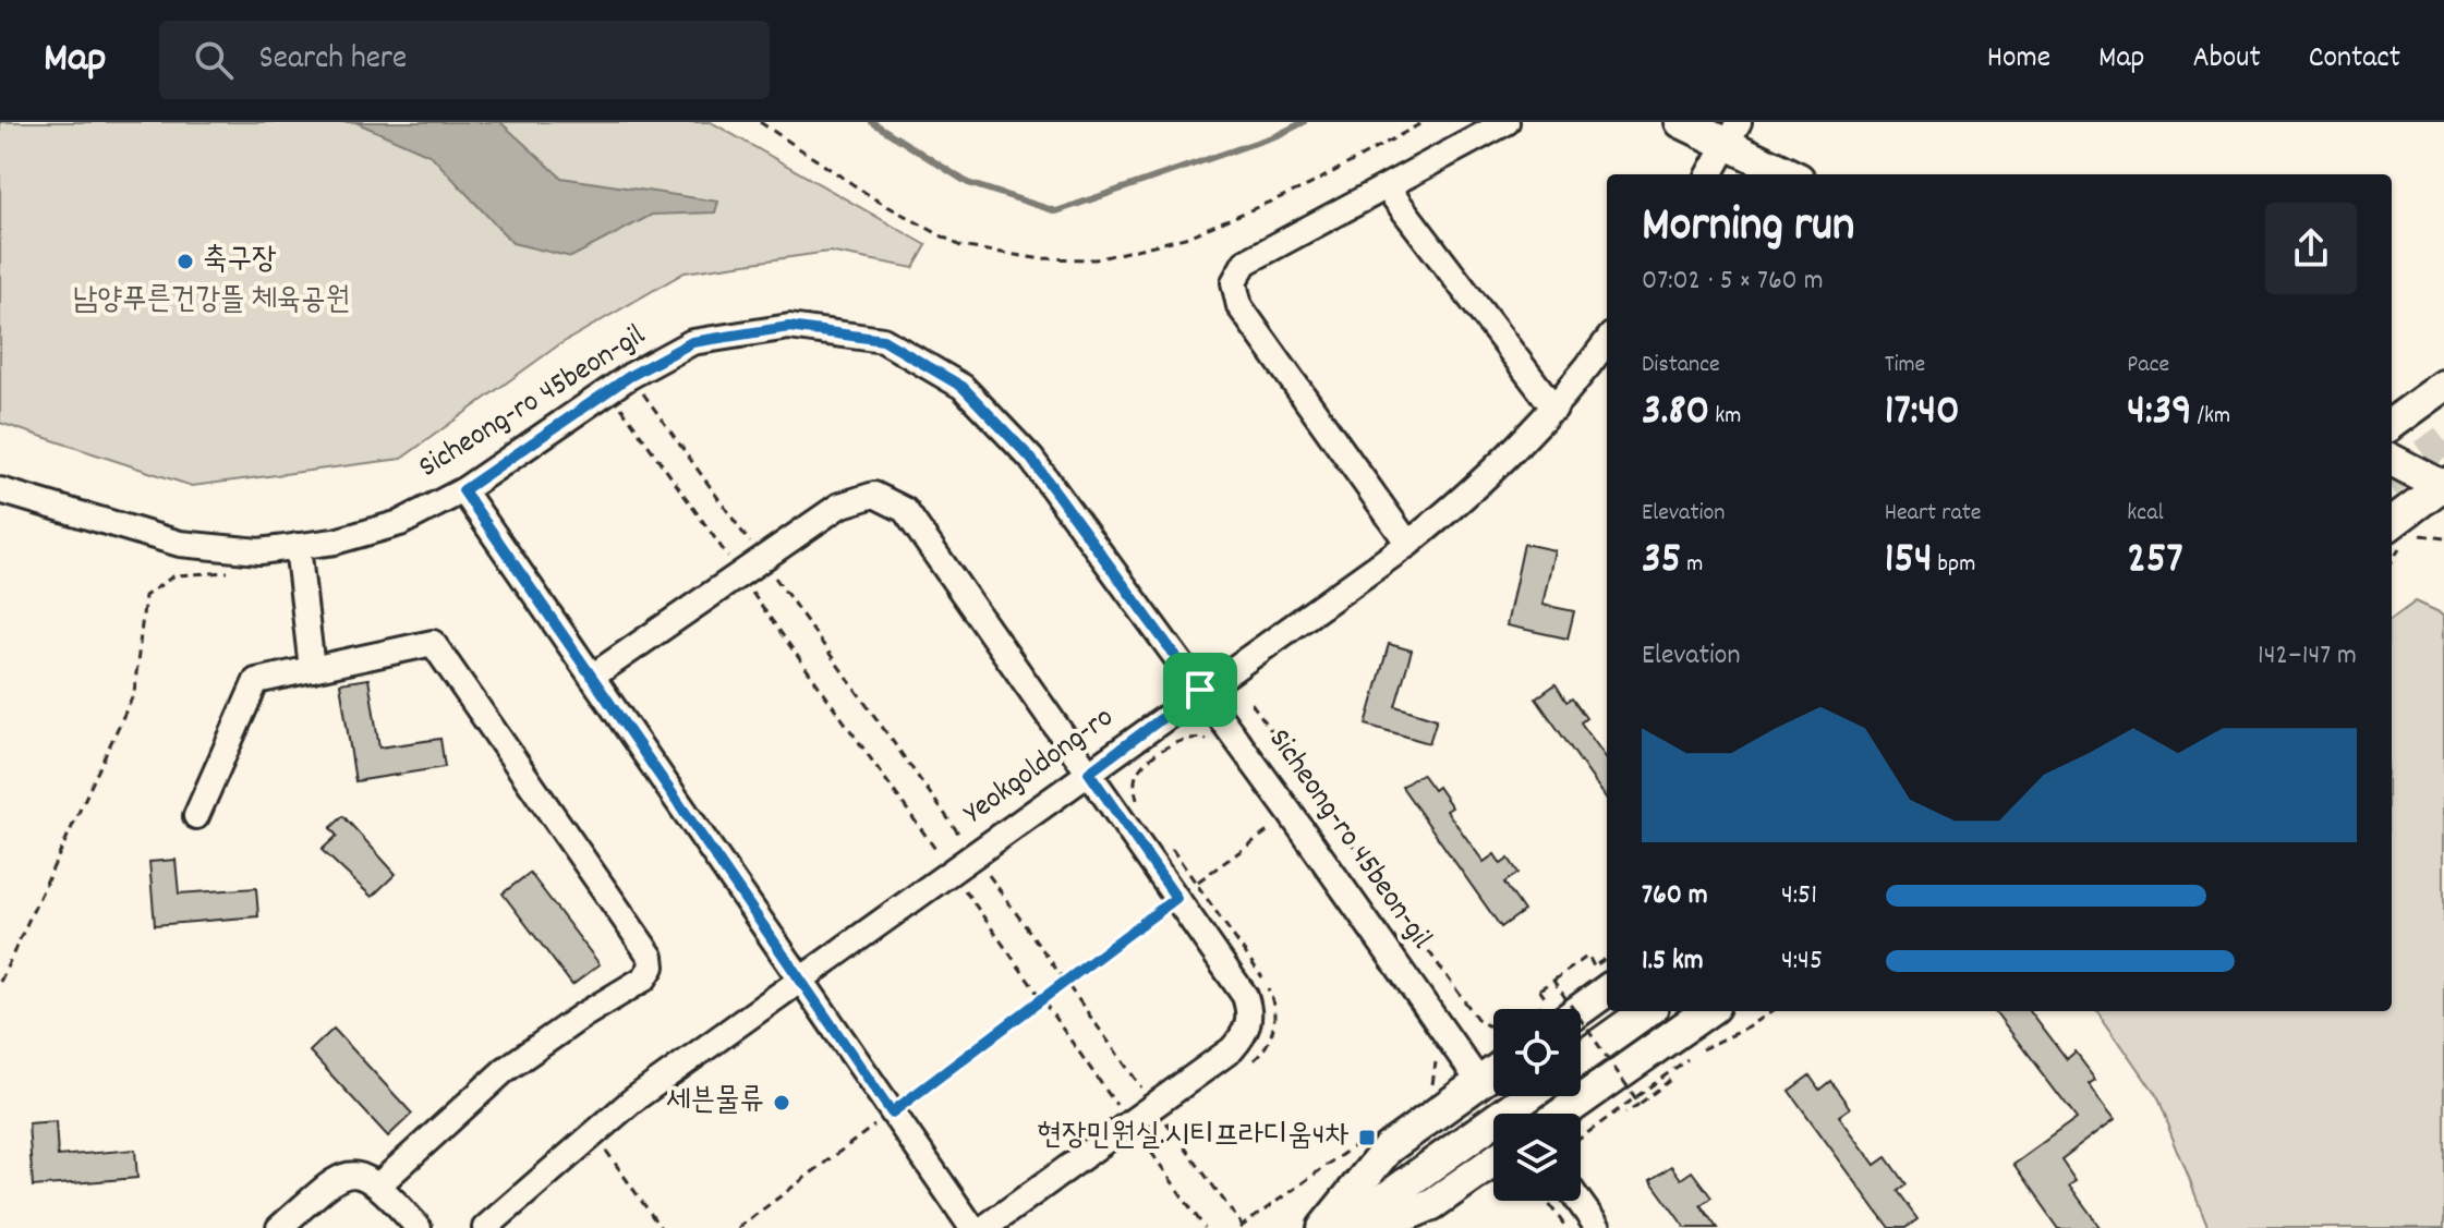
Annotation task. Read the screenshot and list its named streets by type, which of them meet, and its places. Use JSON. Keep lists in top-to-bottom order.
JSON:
{
  "streets": {
    "street": ["Sicheong-ro 45beon-gil", "Yeokgoldong-ro"]
  },
  "crossings": [
    ["Sicheong-ro 45beon-gil", "Yeokgoldong-ro"]
  ],
  "parks": ["남양푸른건강뜰 체육공원"],
  "places": {
    "other": ["축구장", "세븐물류"],
    "transit": ["현장민원실.시티프라디움4차"]
  },
  "page": {
    "header": "Map",
    "search": "Search here",
    "nav": [
      "Home",
      "Map",
      "About",
      "Contact"
    ],
    "heading": ["Morning run", "07:02 · 5 × 760 m"],
    "stats": [
      ["Distance", "3.80 km"],
      ["Time", "17:40"],
      ["Pace", "4:39 /km"],
      ["Elevation", "35 m"],
      ["Heart rate", "154 bpm"],
      ["kcal", "257"]
    ],
    "chart": ["Elevation", "142–147 m"],
    "list": [
      {
        "name": "760 m",
        "note": "4:51"
      },
      {
        "name": "1.5 km",
        "note": "4:45"
      }
    ]
  }
}
